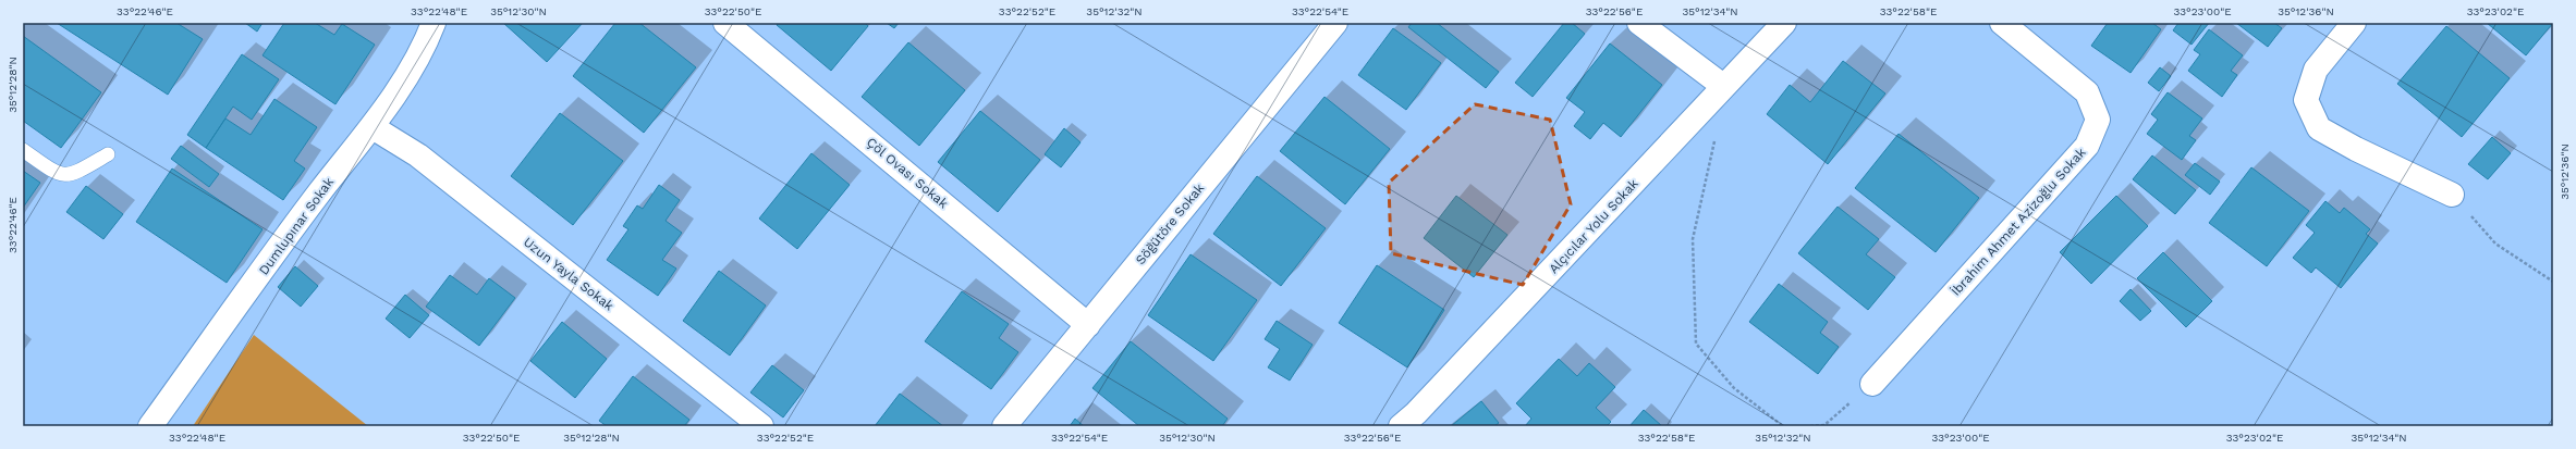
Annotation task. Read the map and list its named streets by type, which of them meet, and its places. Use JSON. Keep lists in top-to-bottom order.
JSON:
{
  "streets": {
    "street": [
      "Çöl Ovası Sokak",
      "İbrahim Ahmet Azizoğlu Sokak",
      "Söğütöre Sokak",
      "Dumlupınar Sokak",
      "Alçıcılar Yolu Sokak",
      "Uzun Yayla Sokak"
    ]
  },
  "crossings": [
    ["Çöl Ovası Sokak", "Söğütöre Sokak"],
    ["Dumlupınar Sokak", "Uzun Yayla Sokak"]
  ],
  "coordinates": [
    "33°22'46\"E",
    "33°22'48\"E",
    "35°12'30\"N",
    "33°22'50\"E",
    "33°22'52\"E",
    "35°12'32\"N",
    "33°22'54\"E",
    "33°22'56\"E",
    "35°12'34\"N",
    "33°22'58\"E",
    "33°23'00\"E",
    "35°12'36\"N",
    "33°23'02\"E",
    "35°12'28\"N"
  ]
}
